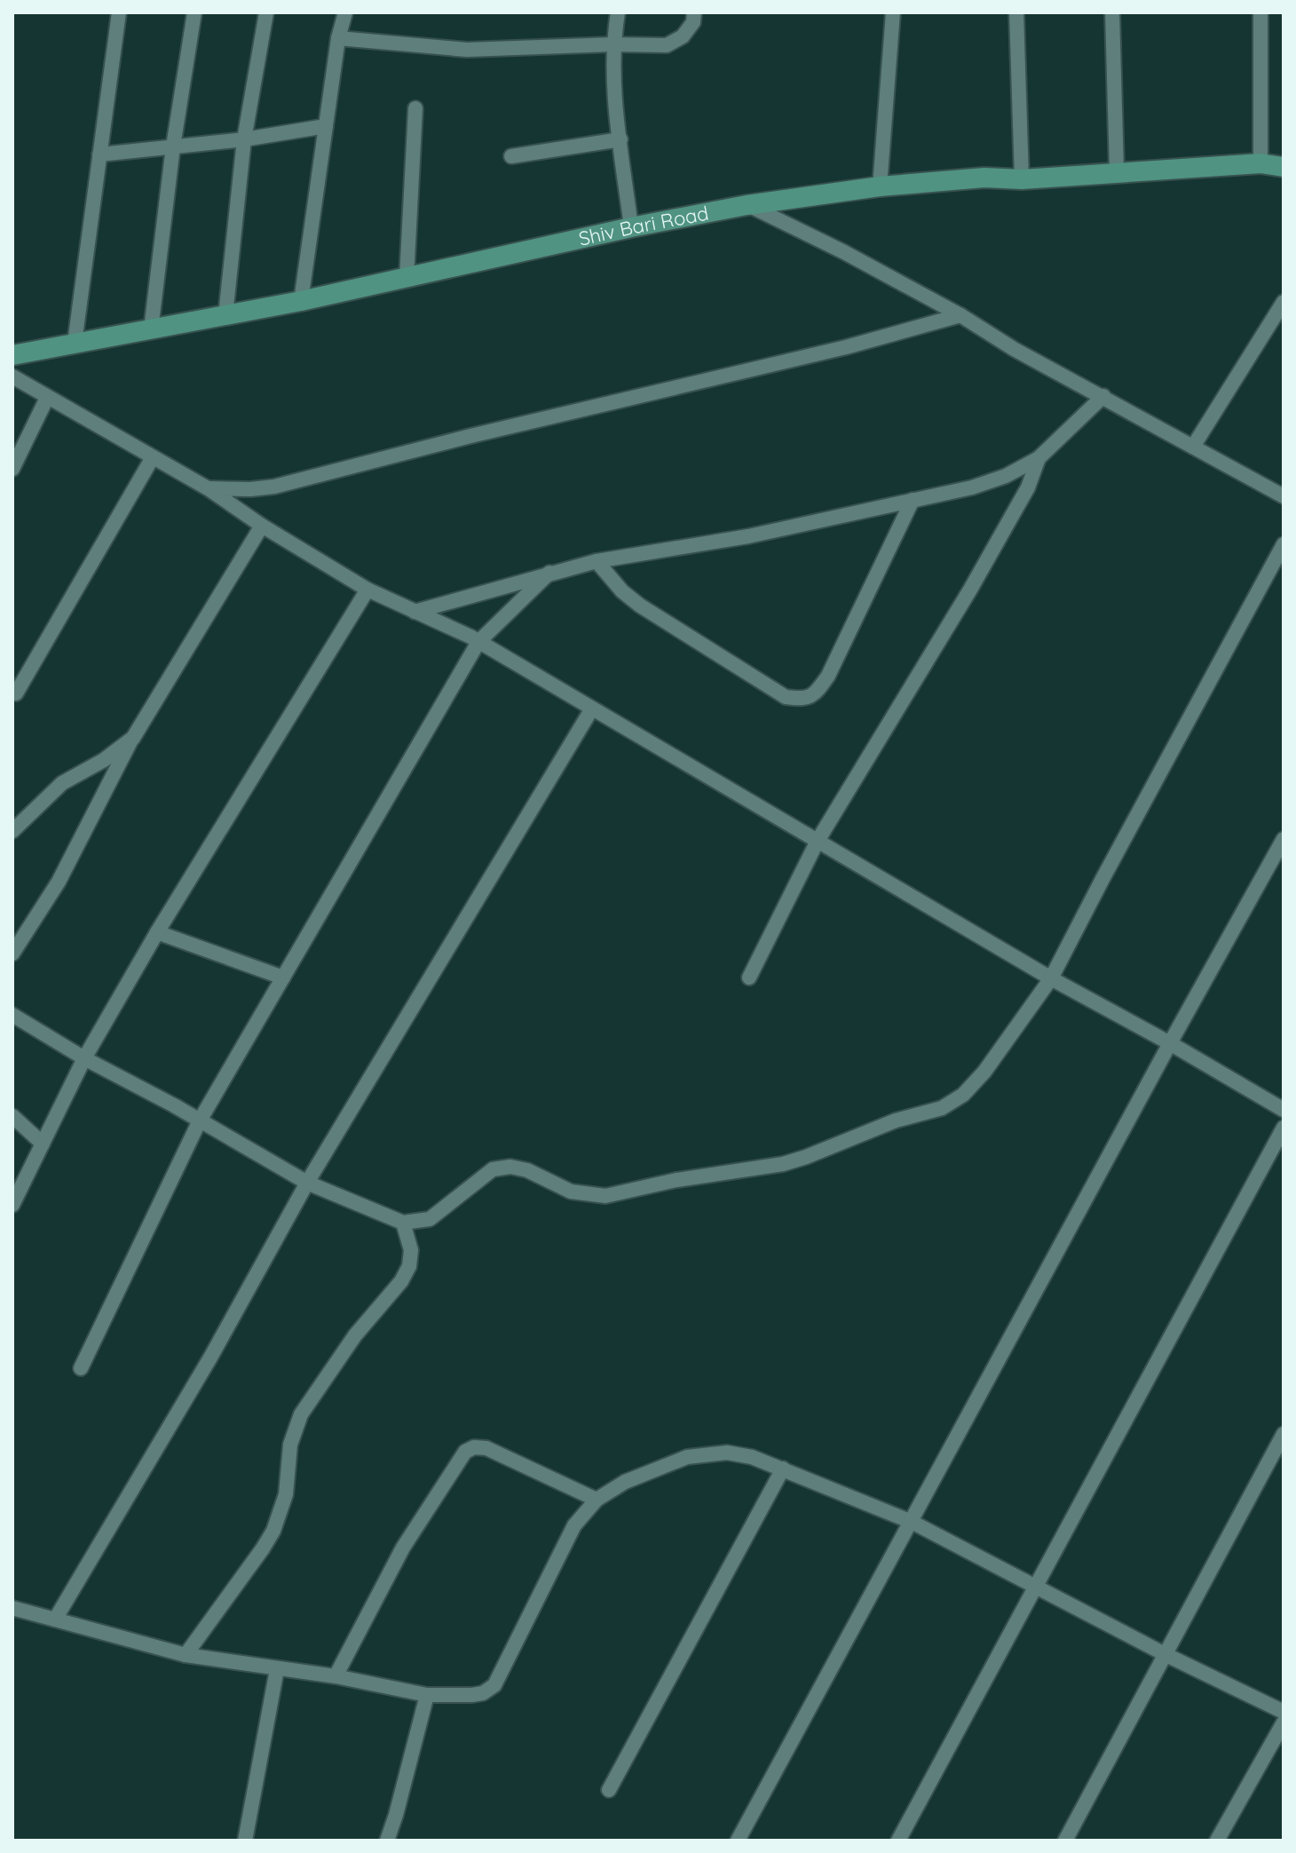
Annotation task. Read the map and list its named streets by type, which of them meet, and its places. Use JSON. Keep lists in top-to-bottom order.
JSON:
{
  "streets": {
    "street": ["Shiv Bari Road"]
  }
}
